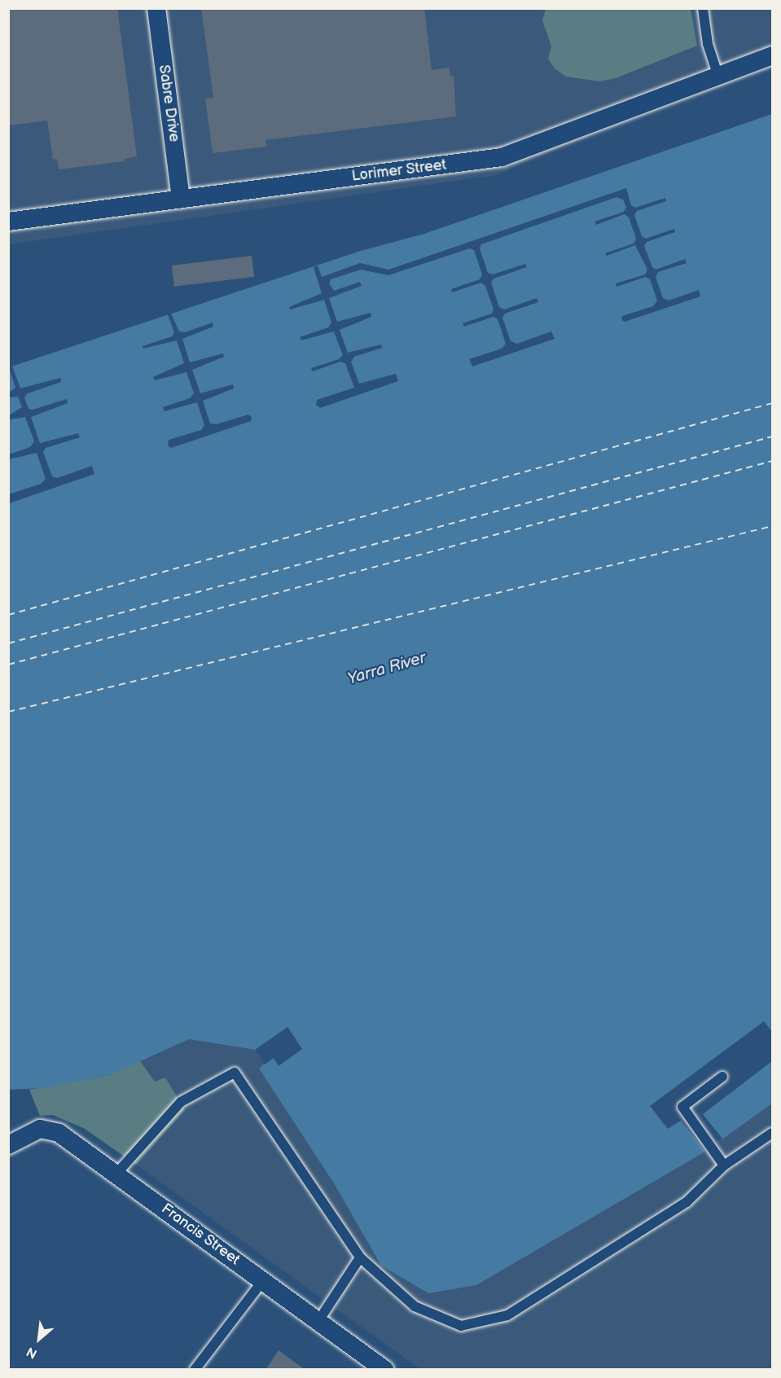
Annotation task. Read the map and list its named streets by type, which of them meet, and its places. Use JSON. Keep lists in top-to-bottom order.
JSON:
{
  "streets": {
    "street": ["Sabre Drive", "Lorimer Street", "Francis Street"]
  },
  "crossings": [
    ["Sabre Drive", "Lorimer Street"]
  ],
  "water": ["Yarra River"],
  "north": "bottom left"
}
